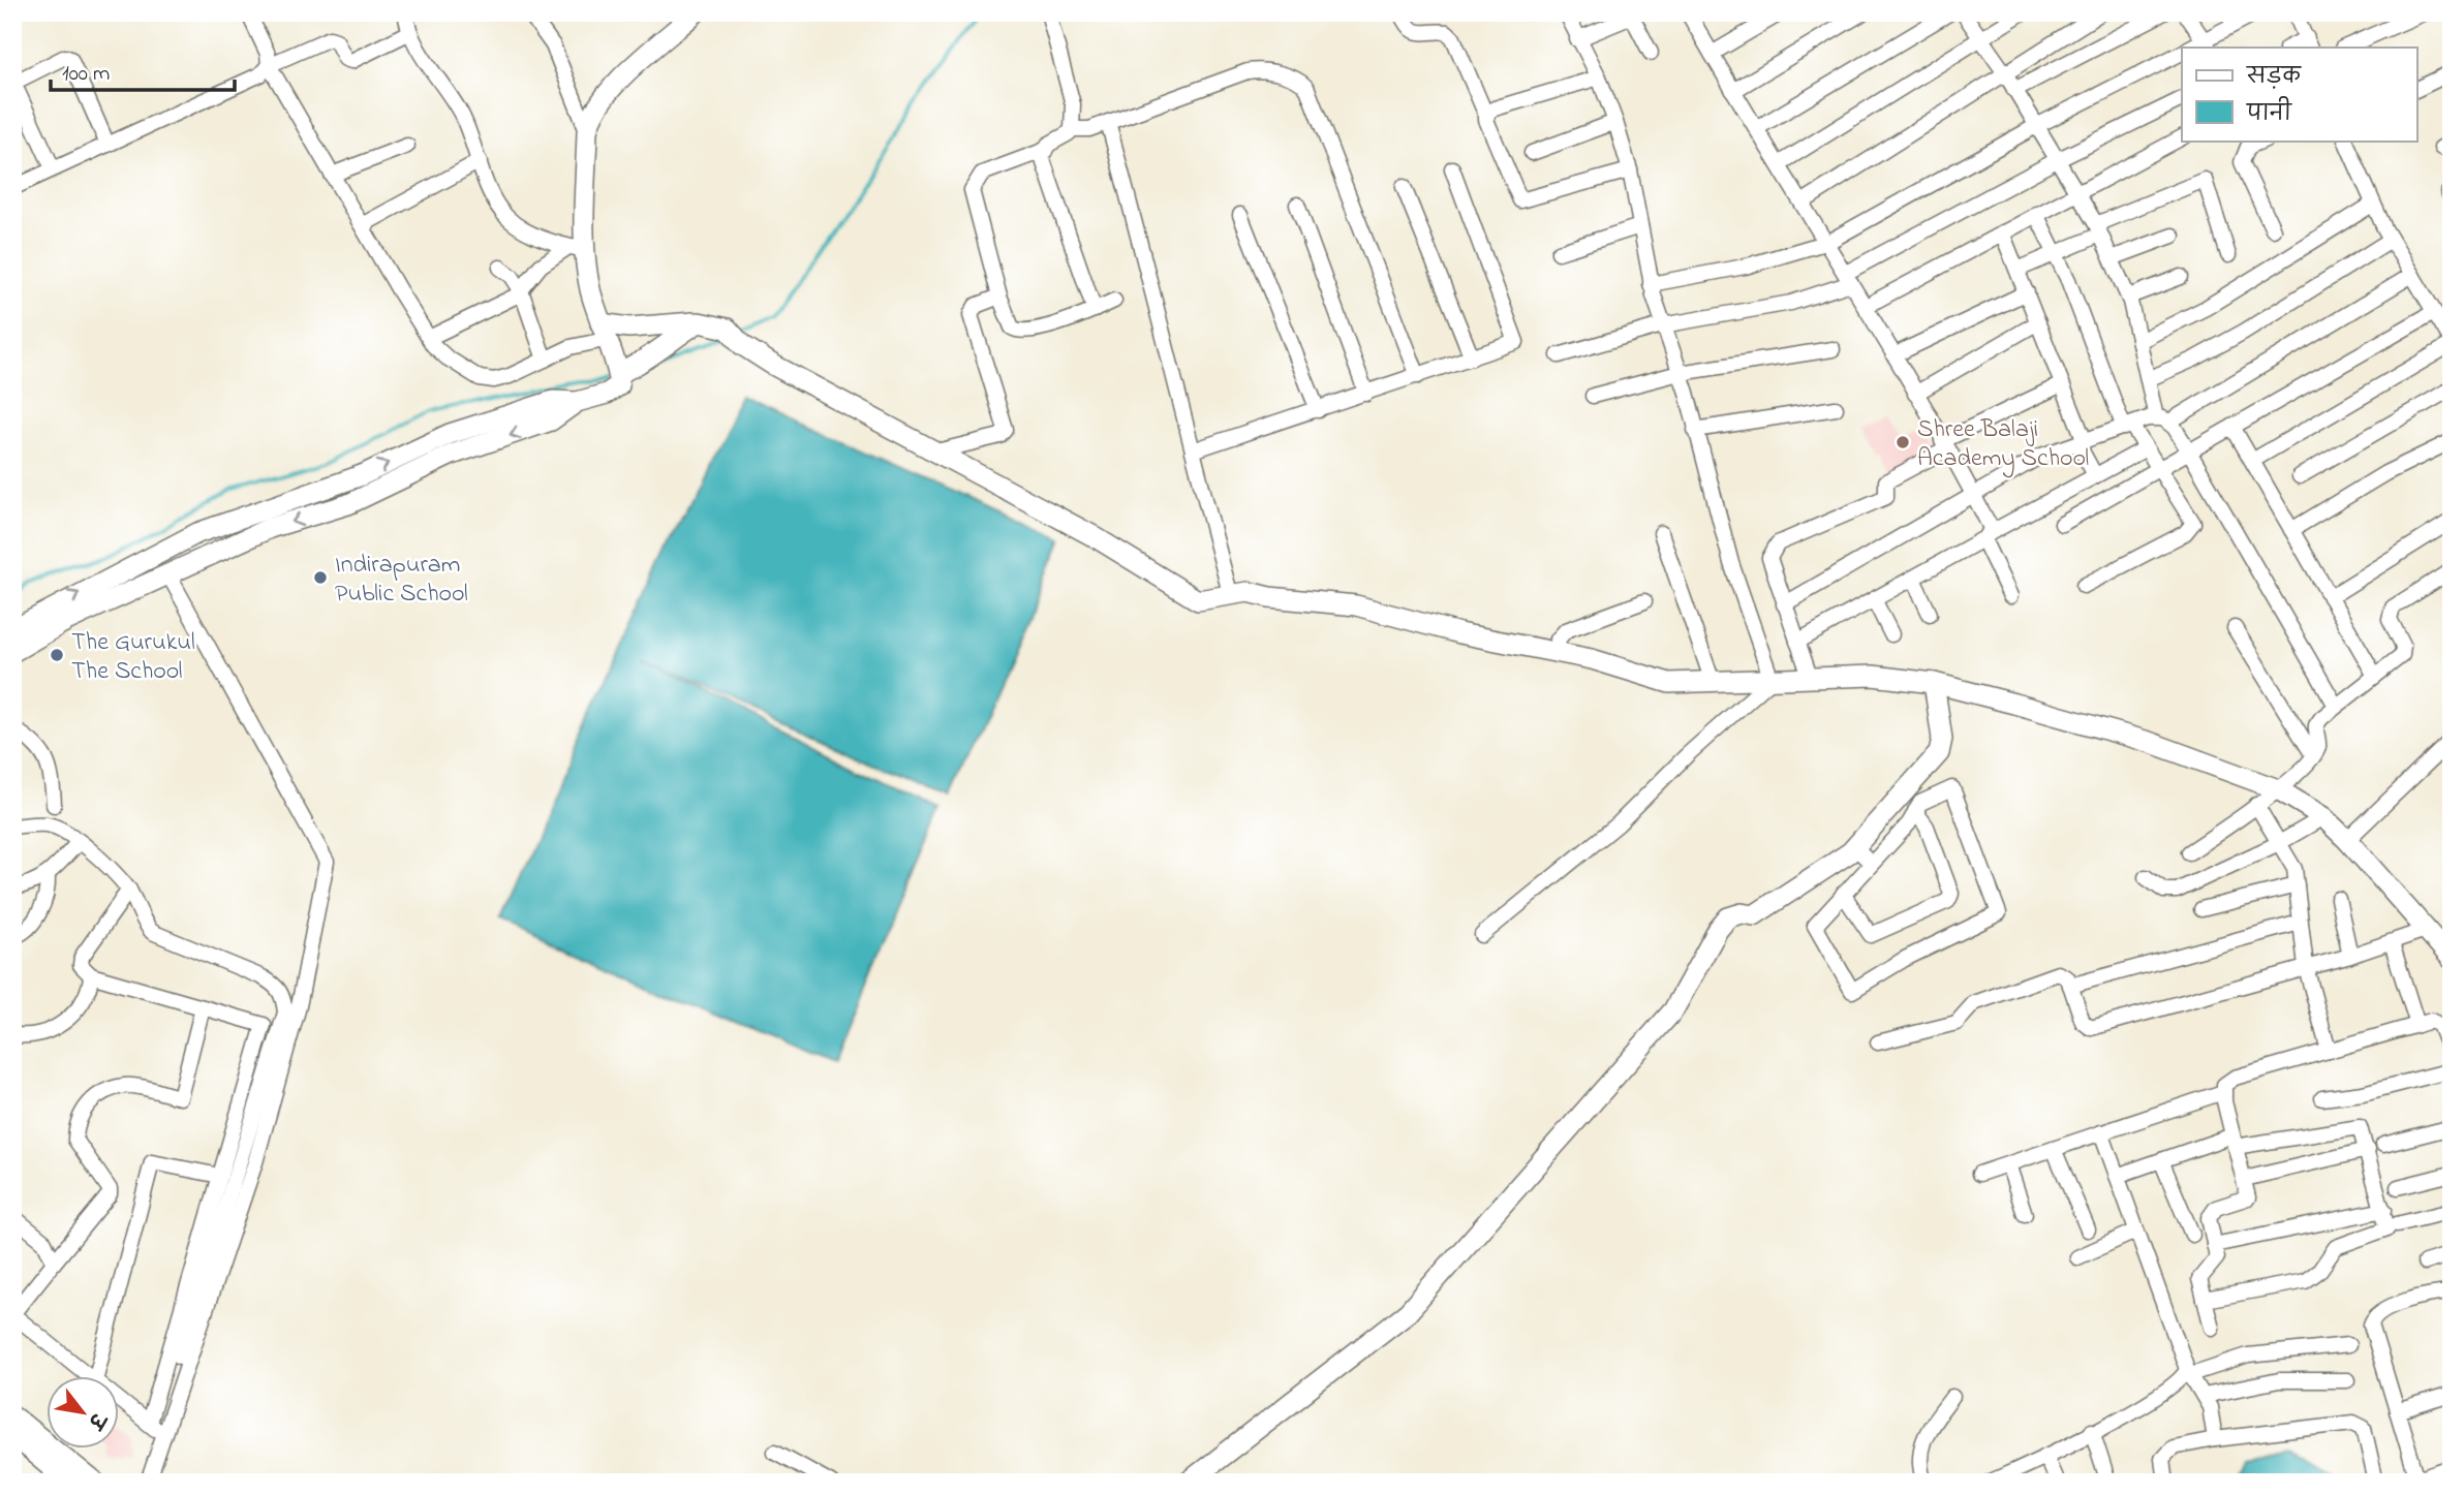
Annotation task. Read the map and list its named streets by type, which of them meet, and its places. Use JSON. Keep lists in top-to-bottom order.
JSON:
{
  "places": ["Shree Balaji Academy School", "Indirapuram Public School", "The Gurukul The School"],
  "legend": ["सड़क", "पानी"],
  "scale_bar": "100 m",
  "north": "bottom right"
}
